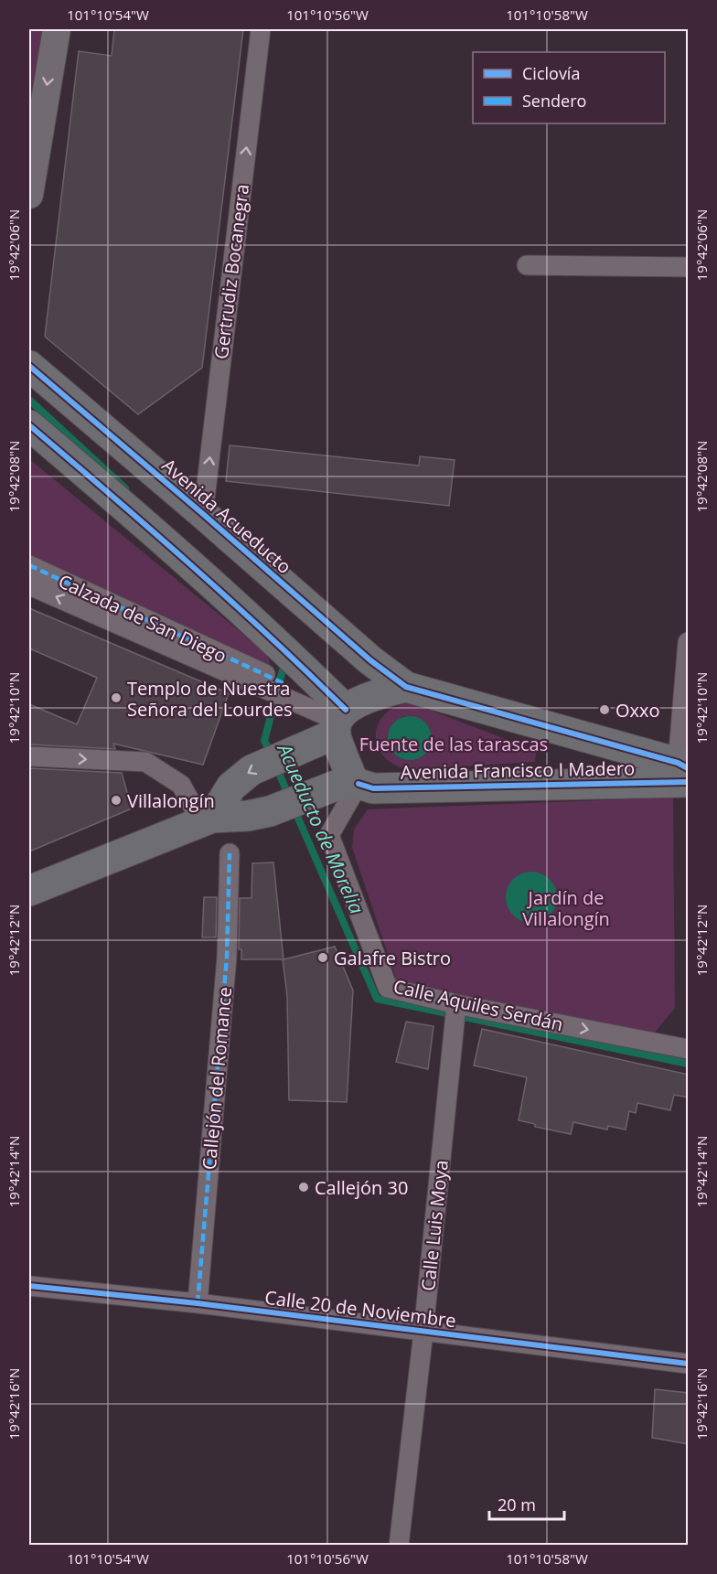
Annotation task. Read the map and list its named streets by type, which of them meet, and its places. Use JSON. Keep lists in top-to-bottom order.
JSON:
{
  "streets": {
    "main road": ["Avenida Acueducto", "Avenida Francisco I Madero"],
    "street": [
      "Gertrudiz Bocanegra",
      "Calzada de San Diego",
      "Calle Aquiles Serdán",
      "Callejón del Romance",
      "Calle Luis Moya",
      "Calle 20 de Noviembre"
    ]
  },
  "crossings": [
    ["Gertrudiz Bocanegra", "Avenida Acueducto"],
    ["Avenida Acueducto", "Avenida Francisco I Madero"],
    ["Avenida Francisco I Madero", "Calle Aquiles Serdán"],
    ["Calle Aquiles Serdán", "Calle Luis Moya"],
    ["Callejón del Romance", "Calle 20 de Noviembre"],
    ["Calle Luis Moya", "Calle 20 de Noviembre"]
  ],
  "one_way": ["Gertrudiz Bocanegra", "Calle Aquiles Serdán"],
  "water": ["Acueducto de Morelia"],
  "parks": ["Fuente de las tarascas", "Jardín de Villalongín"],
  "places": [
    "Templo de Nuestra Señora del Lourdes",
    "Oxxo",
    "Villalongín",
    "Galafre Bistro",
    "Callejón 30"
  ],
  "legend": ["Ciclovía", "Sendero"],
  "scale_bar": "20 m",
  "coordinates": [
    "101°10'54\"W",
    "101°10'56\"W",
    "101°10'58\"W",
    "19°42'06\"N",
    "19°42'08\"N",
    "19°42'10\"N",
    "19°42'12\"N",
    "19°42'14\"N",
    "19°42'16\"N"
  ]
}
